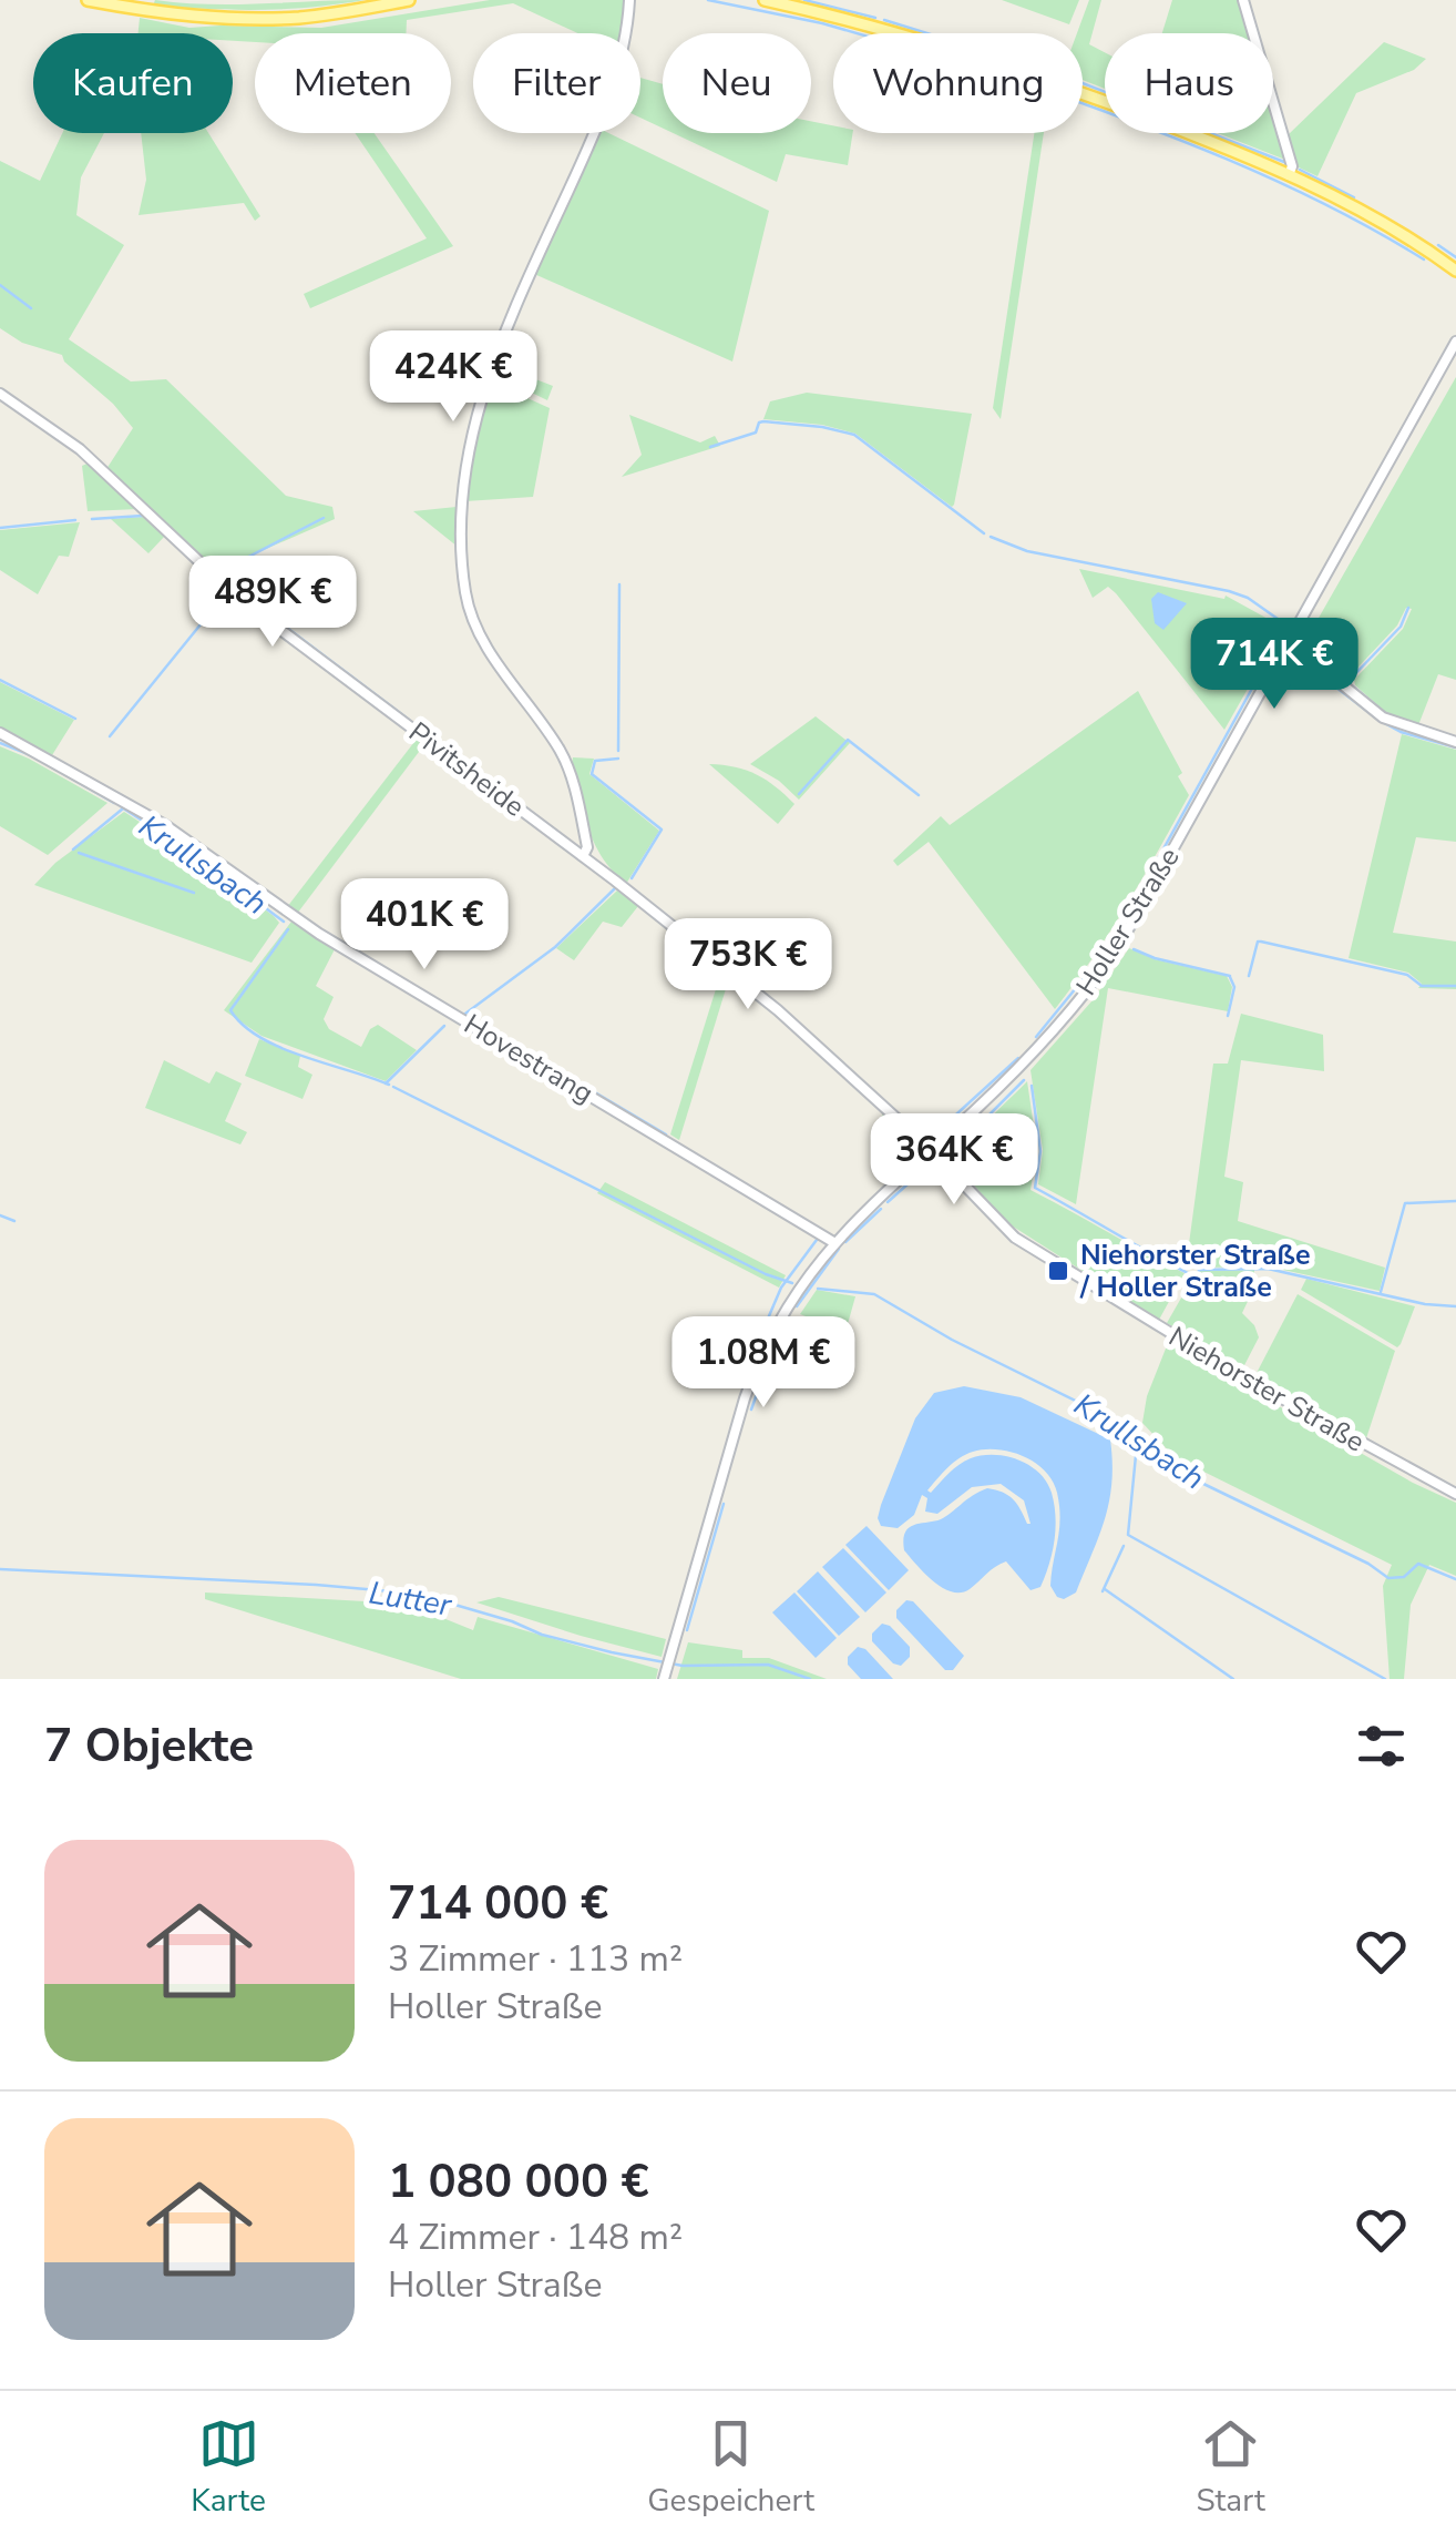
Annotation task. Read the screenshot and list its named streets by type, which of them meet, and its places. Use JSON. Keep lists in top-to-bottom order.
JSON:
{
  "streets": {
    "street": [
      "Pivitsheide",
      "Holler Straße",
      "Hovestrang",
      "Niehorster Straße"
    ]
  },
  "crossings": [
    ["Pivitsheide", "Holler Straße"],
    ["Pivitsheide", "Niehorster Straße"],
    ["Holler Straße", "Hovestrang"],
    ["Holler Straße", "Niehorster Straße"]
  ],
  "water": ["Krullsbach", "Lutter"],
  "places": {
    "transit": ["Niehorster Straße / Holler Straße"]
  },
  "page": {
    "chip": [
      "Kaufen",
      "Mieten",
      "Filter",
      "Neu",
      "Wohnung",
      "Haus"
    ],
    "price": [
      "424K €",
      "489K €",
      "714K €",
      "401K €",
      "753K €",
      "364K €",
      "1.08M €"
    ],
    "heading": "7 Objekte",
    "list": [
      {
        "name": "714 000 €",
        "note": "3 Zimmer · 113 m² · Holler Straße"
      },
      {
        "name": "1 080 000 €",
        "note": "4 Zimmer · 148 m² · Holler Straße"
      }
    ],
    "tabs": ["Karte", "Gespeichert", "Start"]
  }
}
